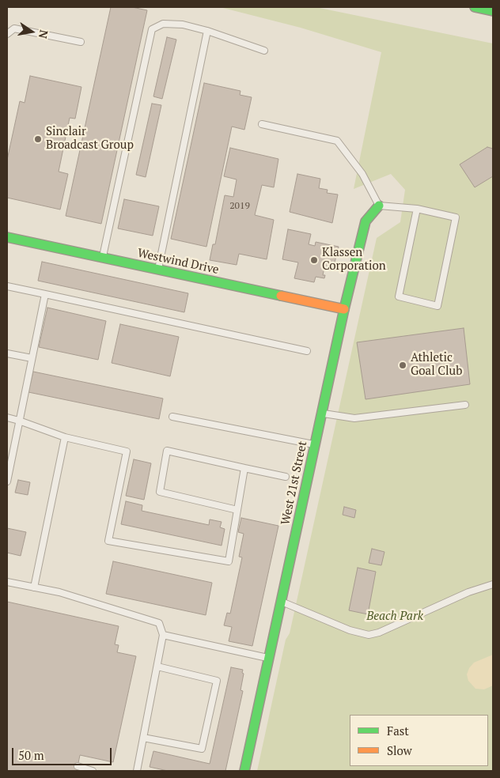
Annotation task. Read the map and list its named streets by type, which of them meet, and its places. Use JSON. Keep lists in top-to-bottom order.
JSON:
{
  "streets": {
    "main road": ["Westwind Drive", "West 21st Street"]
  },
  "crossings": [
    ["Westwind Drive", "West 21st Street"]
  ],
  "parks": ["Beach Park"],
  "places": ["Sinclair Broadcast Group", "Klassen Corporation", "Athletic Goal Club"],
  "house_numbers": ["2019"],
  "legend": ["Fast", "Slow"],
  "scale_bar": "50 m",
  "north": "right"
}
